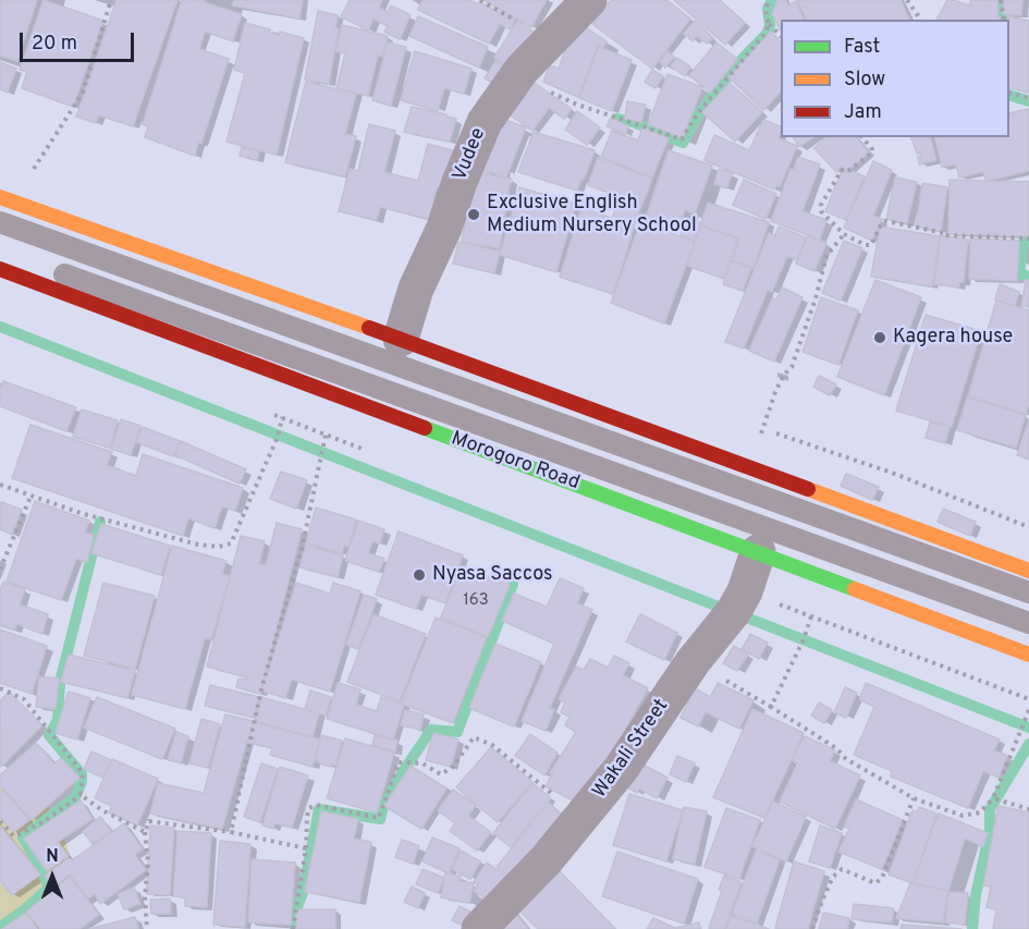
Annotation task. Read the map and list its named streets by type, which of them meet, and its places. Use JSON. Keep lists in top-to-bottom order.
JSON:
{
  "streets": {
    "highway": ["Morogoro Road"],
    "street": ["Vudee", "Wakali Street"]
  },
  "crossings": [
    ["Morogoro Road", "Wakali Street"]
  ],
  "places": ["Exclusive English Medium Nursery School", "Kagera house", "Nyasa Saccos"],
  "house_numbers": ["163"],
  "legend": ["Fast", "Slow", "Jam"],
  "scale_bar": "20 m",
  "north": "top"
}
